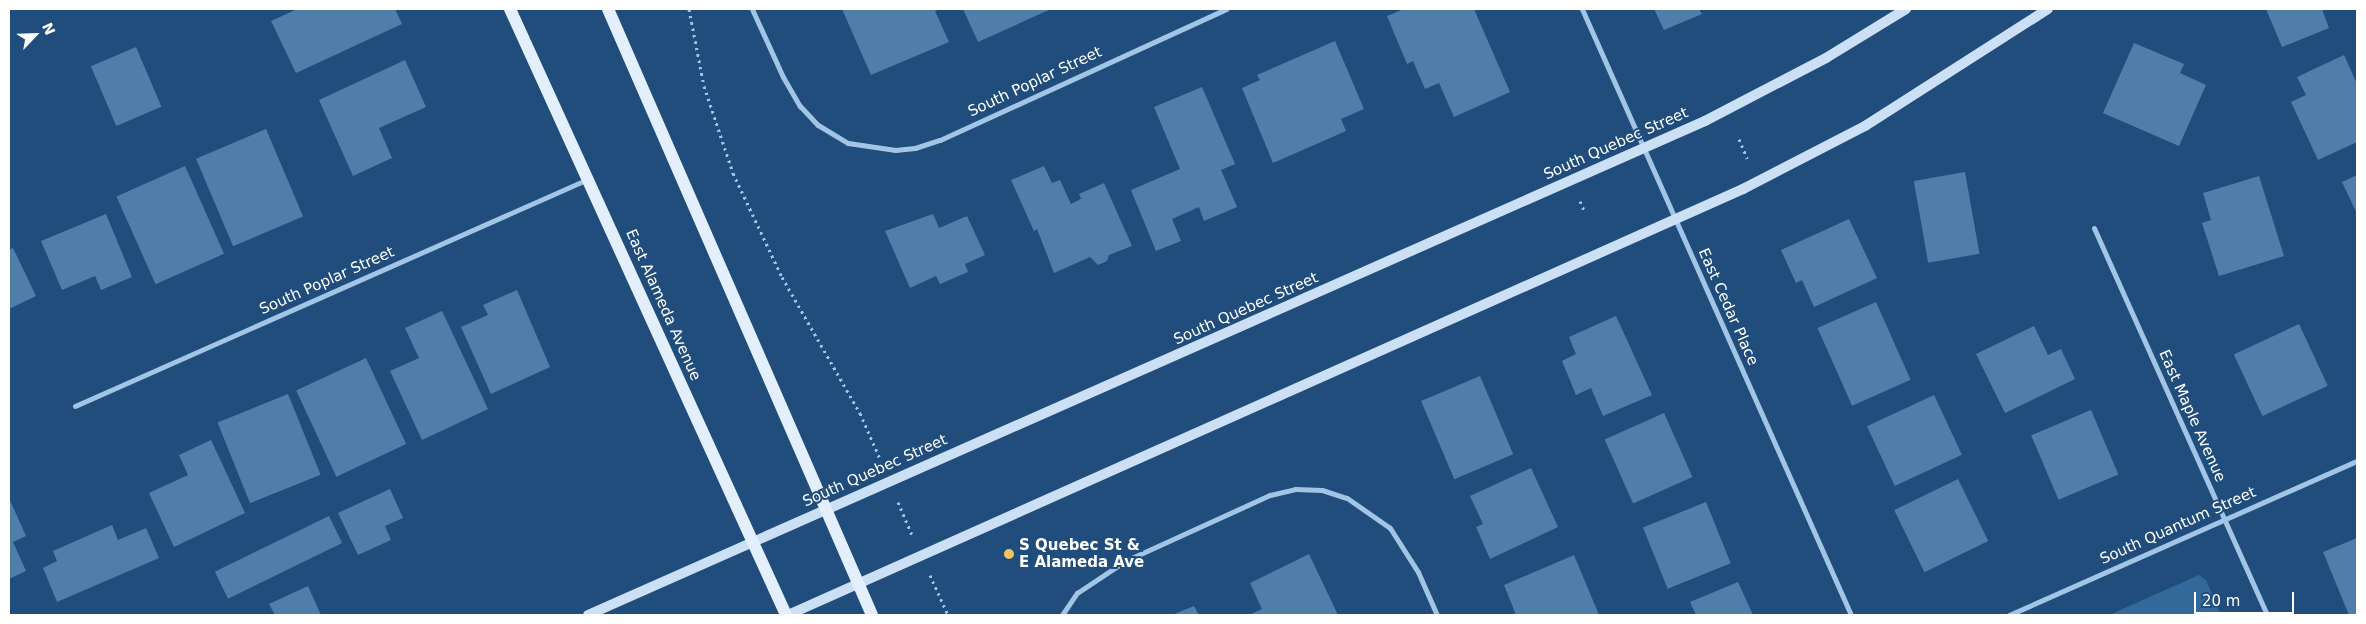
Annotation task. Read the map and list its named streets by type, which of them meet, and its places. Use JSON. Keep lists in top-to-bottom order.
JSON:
{
  "streets": {
    "main road": ["South Quebec Street", "East Alameda Avenue"],
    "street": [
      "South Poplar Street",
      "East Cedar Place",
      "East Maple Avenue",
      "South Quantum Street"
    ]
  },
  "crossings": [
    ["South Poplar Street", "East Alameda Avenue"],
    ["South Quebec Street", "East Alameda Avenue"],
    ["South Quebec Street", "East Cedar Place"],
    ["East Maple Avenue", "South Quantum Street"]
  ],
  "places": ["S Quebec St & E Alameda Ave"],
  "scale_bar": "20 m",
  "north": "top right"
}
